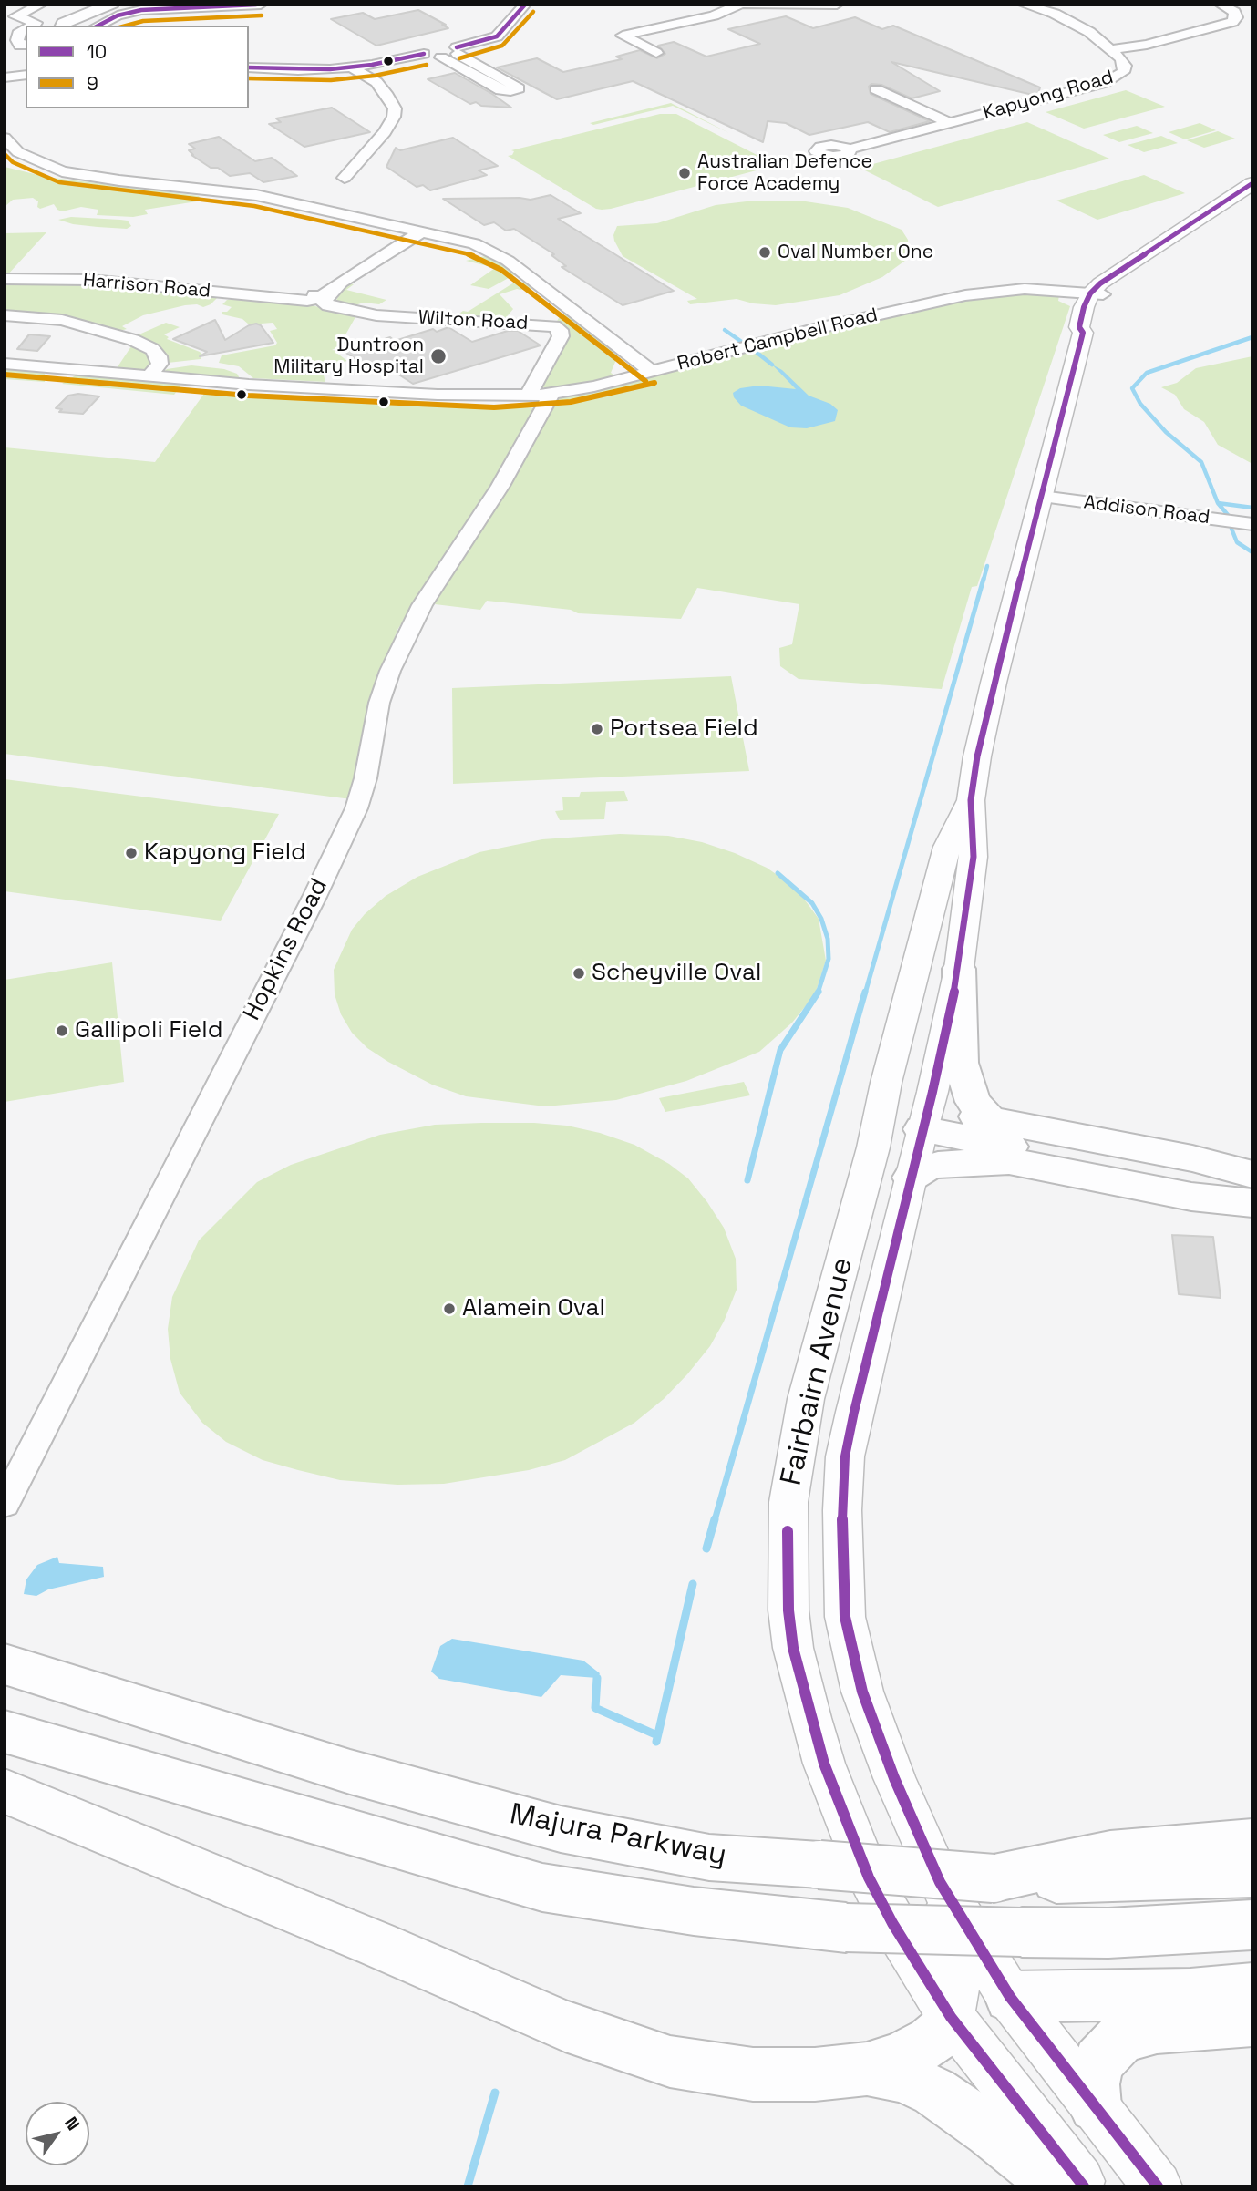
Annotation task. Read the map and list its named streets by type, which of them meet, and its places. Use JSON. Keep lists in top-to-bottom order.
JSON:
{
  "streets": {
    "highway": ["Majura Parkway"],
    "main road": ["Fairbairn Avenue"],
    "street": [
      "Kapyong Road",
      "Harrison Road",
      "Wilton Road",
      "Robert Campbell Road",
      "Addison Road",
      "Hopkins Road"
    ]
  },
  "crossings": [
    ["Harrison Road", "Wilton Road"],
    ["Wilton Road", "Robert Campbell Road"],
    ["Robert Campbell Road", "Hopkins Road"],
    ["Robert Campbell Road", "Fairbairn Avenue"],
    ["Addison Road", "Fairbairn Avenue"]
  ],
  "places": [
    "Australian Defence Force Academy",
    "Oval Number One",
    "Duntroon Military Hospital",
    "Portsea Field",
    "Kapyong Field",
    "Scheyville Oval",
    "Gallipoli Field",
    "Alamein Oval"
  ],
  "lines": ["transit line 10", "transit line 9"],
  "legend": ["10", "9"],
  "north": "top right"
}
